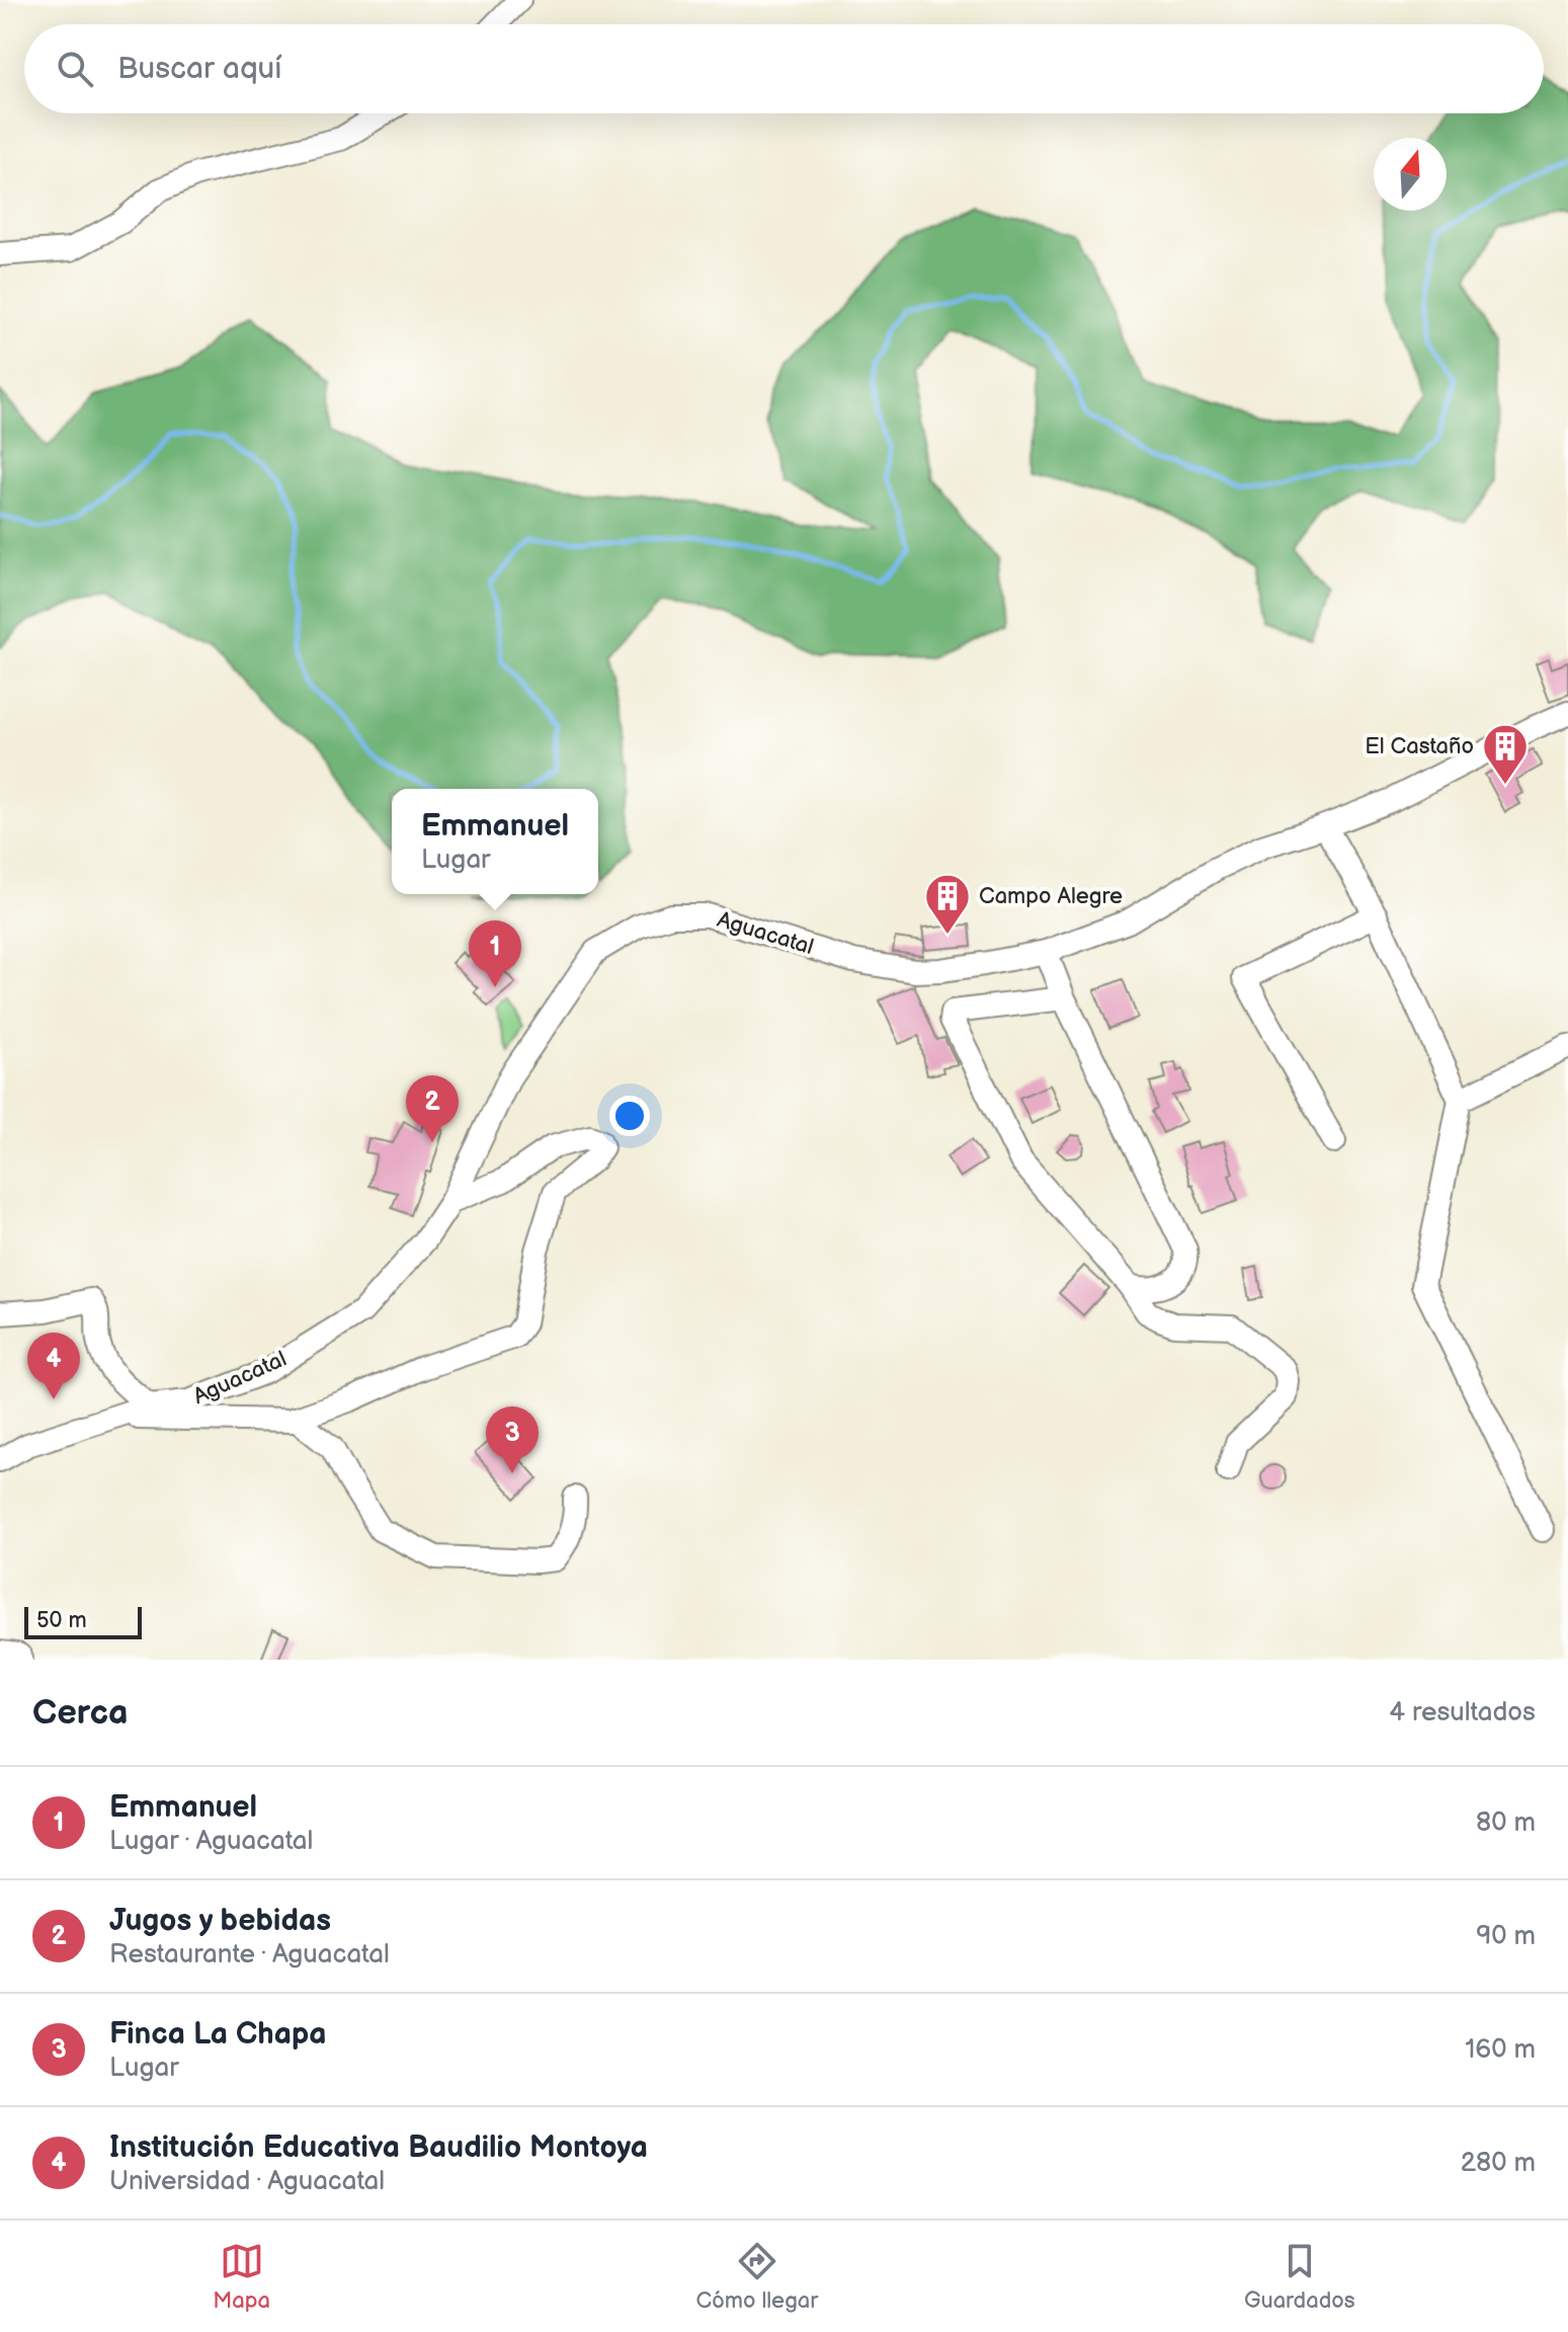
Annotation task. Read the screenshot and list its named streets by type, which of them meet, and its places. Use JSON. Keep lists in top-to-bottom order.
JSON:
{
  "streets": {
    "street": ["Aguacatal"]
  },
  "places": {
    "building": ["El Castaño", "Campo Alegre"]
  },
  "scale_bar": "50 m",
  "north": "top",
  "page": {
    "search": "Buscar aquí",
    "popup": ["Emmanuel", "Lugar"],
    "pins": [
      "1",
      "2",
      "4",
      "3"
    ],
    "scale": "50 m",
    "heading": ["Cerca", "4 resultados"],
    "list": [
      {
        "mark": "1",
        "name": "Emmanuel",
        "note": "Lugar · Aguacatal",
        "value": "80 m"
      },
      {
        "mark": "2",
        "name": "Jugos y bebidas",
        "note": "Restaurante · Aguacatal",
        "value": "90 m"
      },
      {
        "mark": "3",
        "name": "Finca La Chapa",
        "note": "Lugar",
        "value": "160 m"
      },
      {
        "mark": "4",
        "name": "Institución Educativa Baudilio Montoya",
        "note": "Universidad · Aguacatal",
        "value": "280 m"
      }
    ],
    "nav": ["Mapa", "Cómo llegar", "Guardados"]
  }
}
